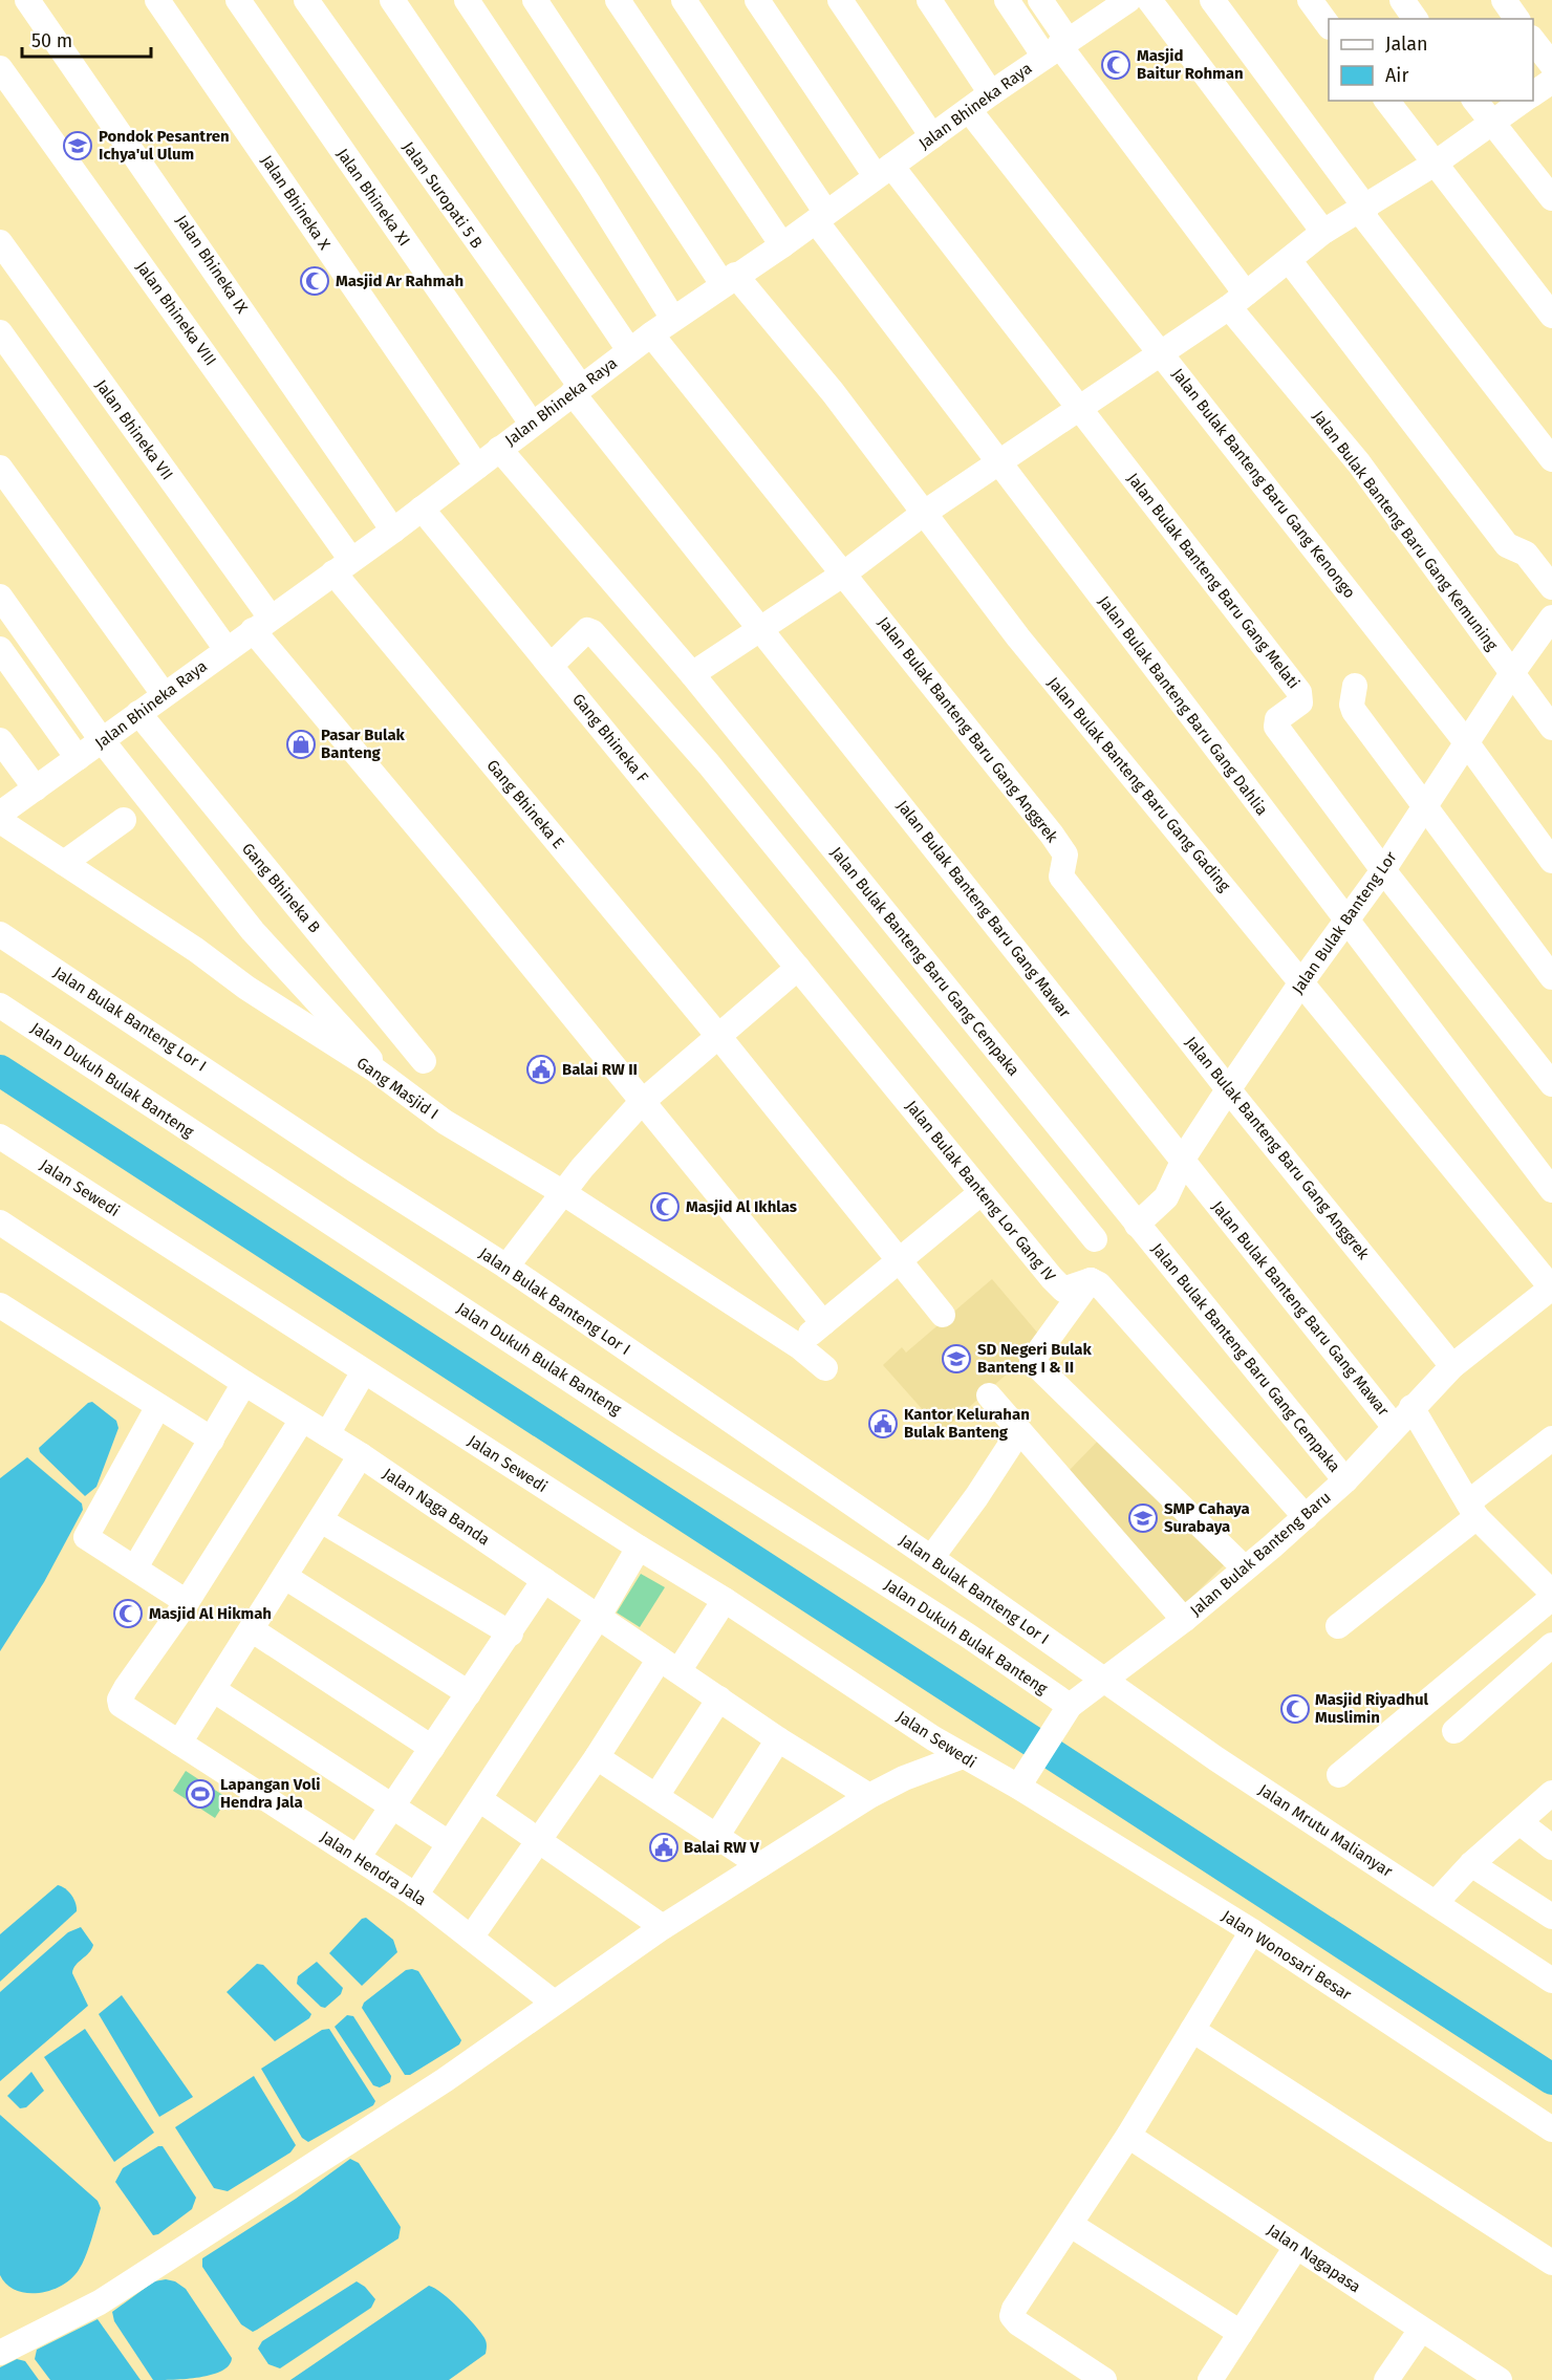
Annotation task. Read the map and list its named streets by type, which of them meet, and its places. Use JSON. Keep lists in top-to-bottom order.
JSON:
{
  "streets": {
    "street": [
      "Jalan Bhineka Raya",
      "Jalan Suropati 5 B",
      "Jalan Bhineka XI",
      "Jalan Bhineka X",
      "Jalan Bhineka IX",
      "Jalan Bhineka VIII",
      "Jalan Bhineka VII",
      "Jalan Bulak Banteng Baru Gang Kenongo",
      "Jalan Bulak Banteng Baru Gang Kemuning",
      "Jalan Bulak Banteng Baru Gang Melati",
      "Jalan Bulak Banteng Baru Gang Dahlia",
      "Jalan Bulak Banteng Baru Gang Anggrek",
      "Gang Bhineka F",
      "Jalan Bulak Banteng Baru Gang Gading",
      "Gang Bhineka E",
      "Gang Bhineka B",
      "Jalan Bulak Banteng Baru Gang Mawar",
      "Jalan Bulak Banteng Lor",
      "Jalan Bulak Banteng Baru Gang Cempaka",
      "Jalan Bulak Banteng Lor I",
      "Jalan Dukuh Bulak Banteng",
      "Gang Masjid I",
      "Jalan Sewedi",
      "Jalan Bulak Banteng Lor Gang IV",
      "Jalan Naga Banda",
      "Jalan Bulak Banteng Baru",
      "Jalan Mrutu Malianyar",
      "Jalan Hendra Jala",
      "Jalan Wonosari Besar",
      "Jalan Nagapasa"
    ]
  },
  "crossings": [
    ["Jalan Bhineka Raya", "Jalan Suropati 5 B"],
    ["Jalan Bhineka Raya", "Jalan Bhineka XI"],
    ["Jalan Bhineka Raya", "Jalan Bhineka X"],
    ["Jalan Bhineka Raya", "Jalan Bhineka IX"],
    ["Jalan Bhineka Raya", "Jalan Bhineka VIII"],
    ["Jalan Bhineka Raya", "Jalan Bhineka VII"],
    ["Jalan Bhineka Raya", "Jalan Bulak Banteng Baru Gang Kenongo"],
    ["Jalan Bhineka Raya", "Jalan Bulak Banteng Baru Gang Kemuning"],
    ["Jalan Bhineka Raya", "Jalan Bulak Banteng Baru Gang Melati"],
    ["Jalan Bhineka Raya", "Jalan Bulak Banteng Baru Gang Dahlia"],
    ["Jalan Bhineka Raya", "Jalan Bulak Banteng Baru Gang Anggrek"],
    ["Jalan Bhineka Raya", "Gang Bhineka F"],
    ["Jalan Bhineka Raya", "Jalan Bulak Banteng Baru Gang Gading"],
    ["Jalan Bhineka Raya", "Gang Bhineka E"],
    ["Jalan Bhineka Raya", "Gang Bhineka B"],
    ["Jalan Bhineka Raya", "Jalan Bulak Banteng Baru Gang Mawar"],
    ["Jalan Bhineka Raya", "Jalan Bulak Banteng Baru Gang Cempaka"],
    ["Jalan Suropati 5 B", "Jalan Bulak Banteng Baru Gang Mawar"],
    ["Jalan Bhineka VIII", "Gang Bhineka E"],
    ["Jalan Bulak Banteng Baru Gang Kenongo", "Jalan Bulak Banteng Lor"],
    ["Jalan Bulak Banteng Baru Gang Kemuning", "Jalan Bulak Banteng Lor"],
    ["Jalan Bulak Banteng Baru Gang Melati", "Jalan Bulak Banteng Lor"],
    ["Jalan Bulak Banteng Baru Gang Dahlia", "Jalan Bulak Banteng Lor"],
    ["Jalan Bulak Banteng Baru Gang Anggrek", "Jalan Bulak Banteng Lor"],
    ["Jalan Bulak Banteng Baru Gang Anggrek", "Jalan Bulak Banteng Baru"],
    ["Gang Bhineka F", "Jalan Bulak Banteng Lor Gang IV"],
    ["Jalan Bulak Banteng Baru Gang Gading", "Jalan Bulak Banteng Lor"],
    ["Jalan Bulak Banteng Baru Gang Gading", "Jalan Bulak Banteng Baru"],
    ["Jalan Bulak Banteng Baru Gang Mawar", "Jalan Bulak Banteng Lor"],
    ["Jalan Bulak Banteng Baru Gang Mawar", "Jalan Bulak Banteng Baru"],
    ["Jalan Bulak Banteng Lor", "Jalan Bulak Banteng Baru Gang Cempaka"],
    ["Jalan Bulak Banteng Baru Gang Cempaka", "Jalan Bulak Banteng Baru"],
    ["Jalan Bulak Banteng Lor I", "Jalan Bulak Banteng Baru"],
    ["Jalan Bulak Banteng Lor I", "Jalan Mrutu Malianyar"],
    ["Jalan Dukuh Bulak Banteng", "Jalan Bulak Banteng Baru"],
    ["Jalan Sewedi", "Jalan Bulak Banteng Baru"],
    ["Jalan Sewedi", "Jalan Wonosari Besar"],
    ["Jalan Bulak Banteng Baru", "Jalan Mrutu Malianyar"],
    ["Jalan Bulak Banteng Baru", "Jalan Wonosari Besar"]
  ],
  "places": {
    "mosque": [
      "Masjid Baitur Rohman",
      "Masjid Ar Rahmah",
      "Masjid Al Ikhlas",
      "Masjid Al Hikmah",
      "Masjid Riyadhul Muslimin"
    ],
    "school or university": ["Pondok Pesantren Ichya'ul Ulum", "SD Negeri Bulak Banteng I & II", "SMP Cahaya Surabaya"],
    "shop": ["Pasar Bulak Banteng"],
    "public building": ["Balai RW II", "Kantor Kelurahan Bulak Banteng", "Balai RW V"],
    "sports": ["Lapangan Voli Hendra Jala"]
  },
  "legend": ["Jalan", "Air"],
  "scale_bar": "50 m"
}
